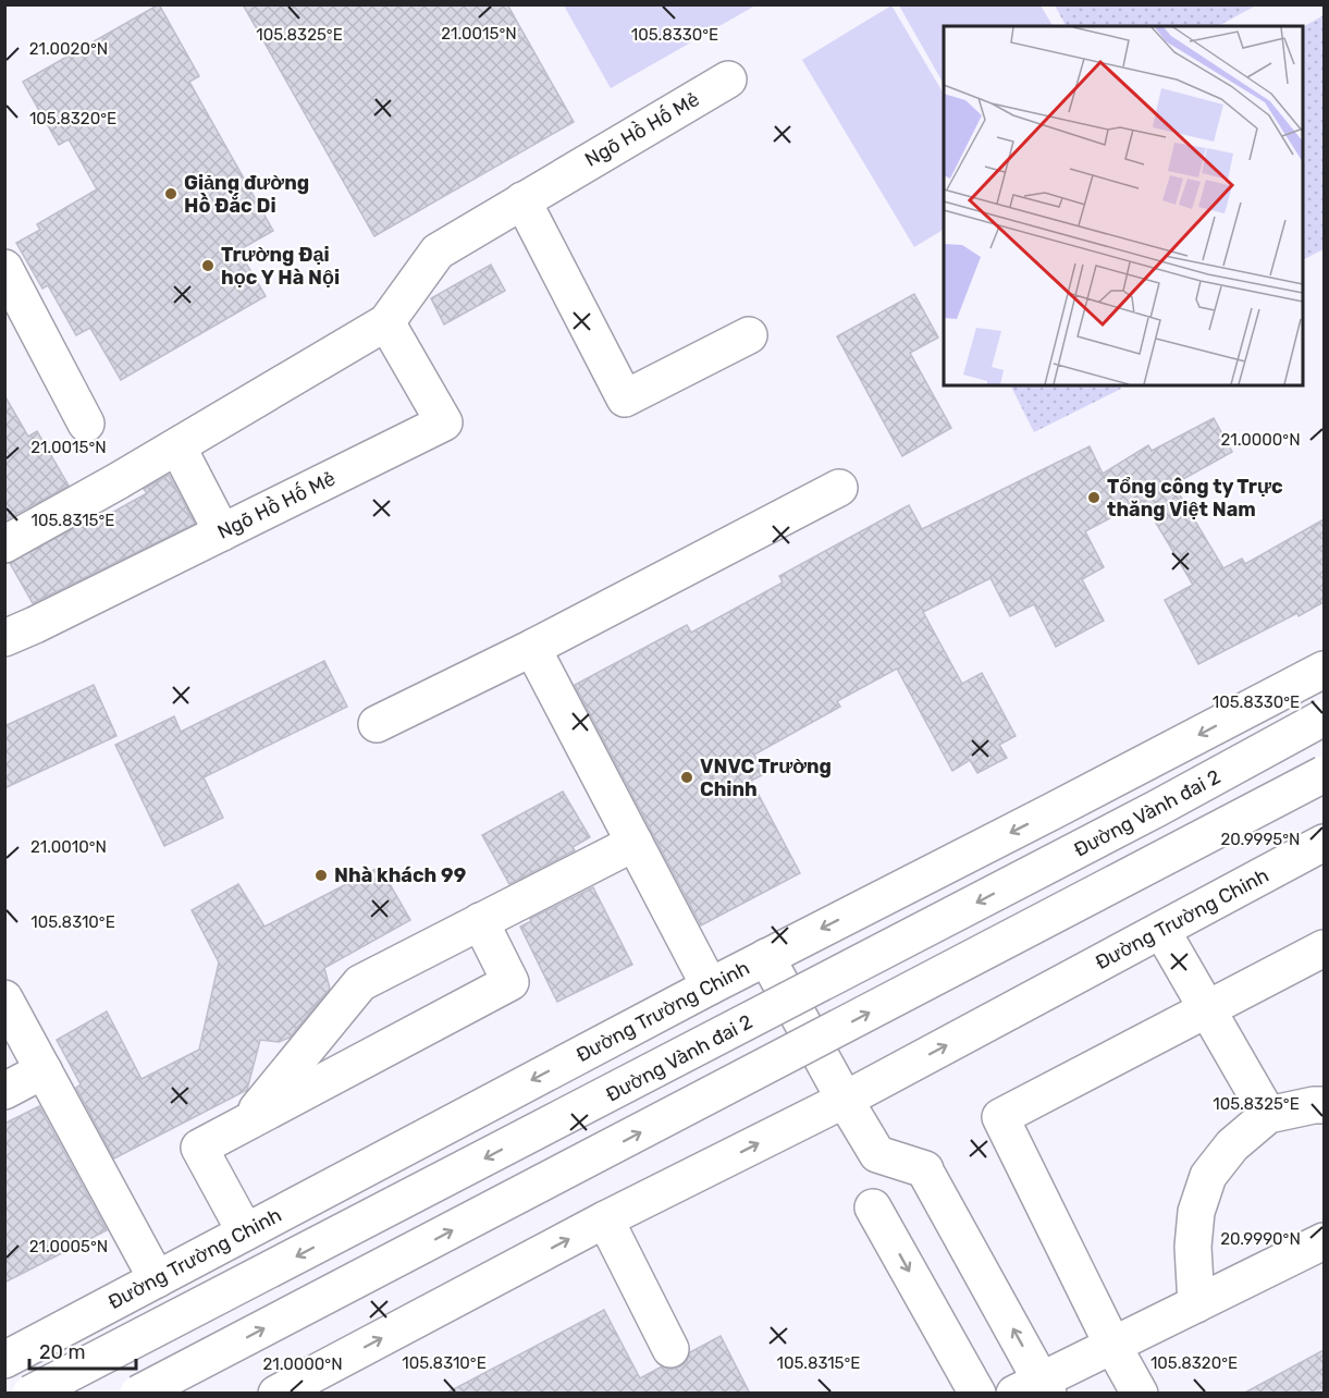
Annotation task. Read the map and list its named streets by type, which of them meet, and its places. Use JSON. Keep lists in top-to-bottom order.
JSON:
{
  "streets": {
    "main road": ["Ngõ Hồ Hố Mẻ", "Đường Vành đai 2", "Đường Trường Chinh"]
  },
  "places": [
    "Giảng đường Hồ Đắc Di",
    "Trường Đại học Y Hà Nội",
    "Tổng công ty Trực thăng Việt Nam",
    "VNVC Trường Chinh",
    "Nhà khách 99"
  ],
  "scale_bar": "20 m",
  "coordinates": [
    "21.0015°N",
    "105.8325°E",
    "105.8330°E",
    "21.0020°N",
    "105.8320°E",
    "21.0000°N",
    "105.8315°E",
    "20.9995°N",
    "21.0010°N",
    "105.8310°E",
    "20.9990°N",
    "21.0005°N"
  ]
}
